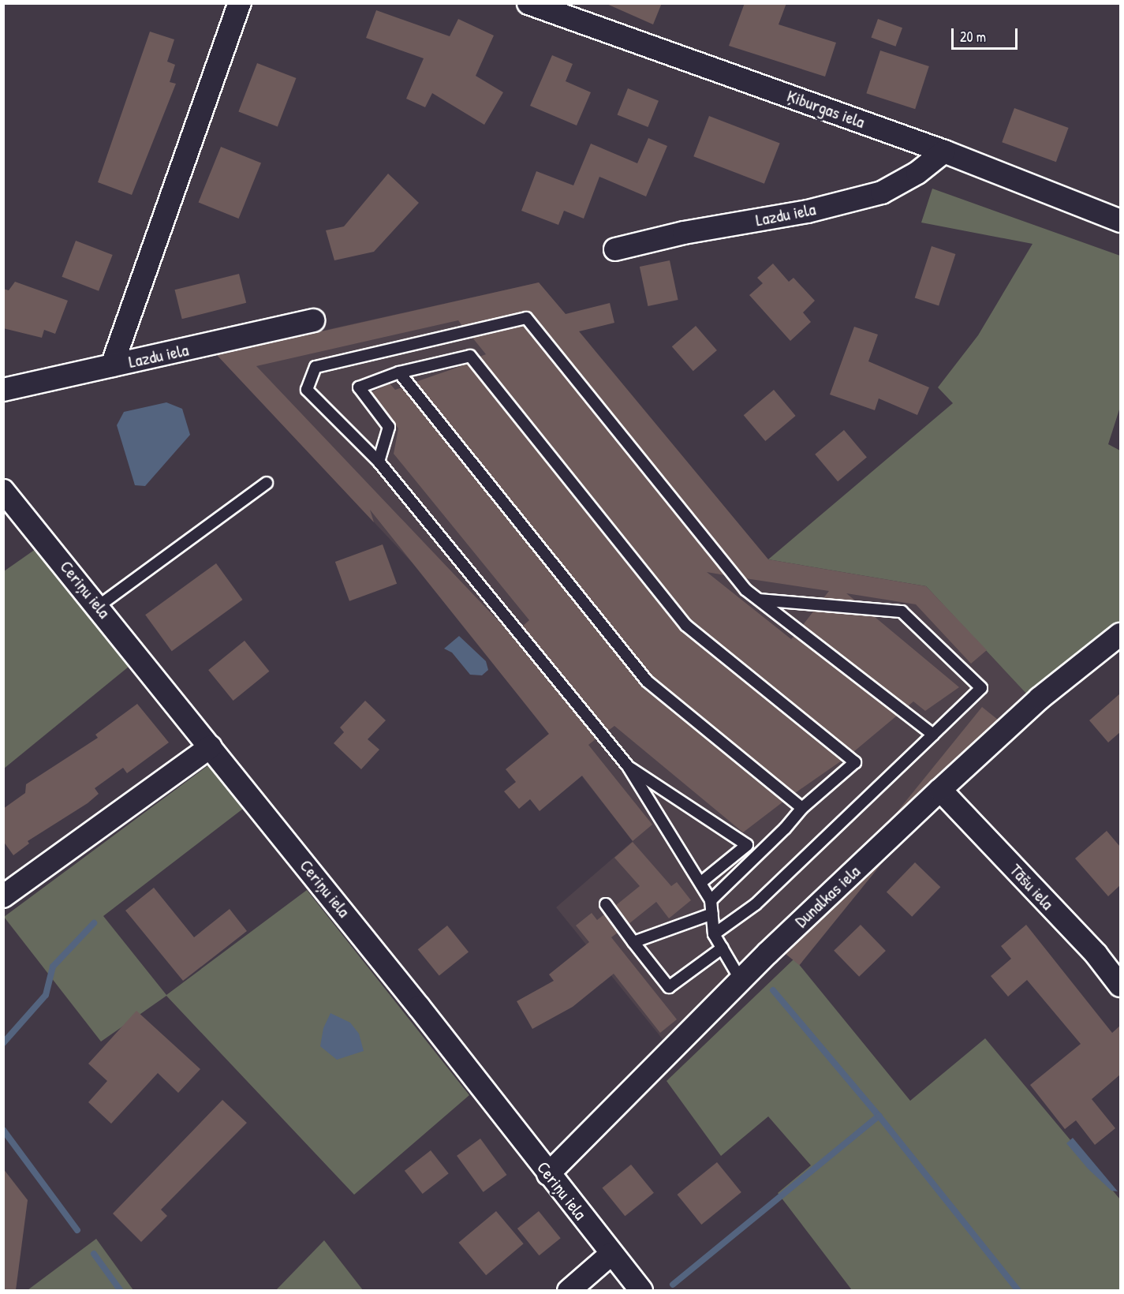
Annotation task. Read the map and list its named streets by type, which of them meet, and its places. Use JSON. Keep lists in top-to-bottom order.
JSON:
{
  "streets": {
    "street": [
      "Ķiburgas iela",
      "Lazdu iela",
      "Ceriņu iela",
      "Tāšu iela",
      "Dunalkas iela"
    ]
  },
  "crossings": [
    ["Ķiburgas iela", "Lazdu iela"],
    ["Ceriņu iela", "Dunalkas iela"],
    ["Tāšu iela", "Dunalkas iela"]
  ],
  "scale_bar": "20 m"
}
